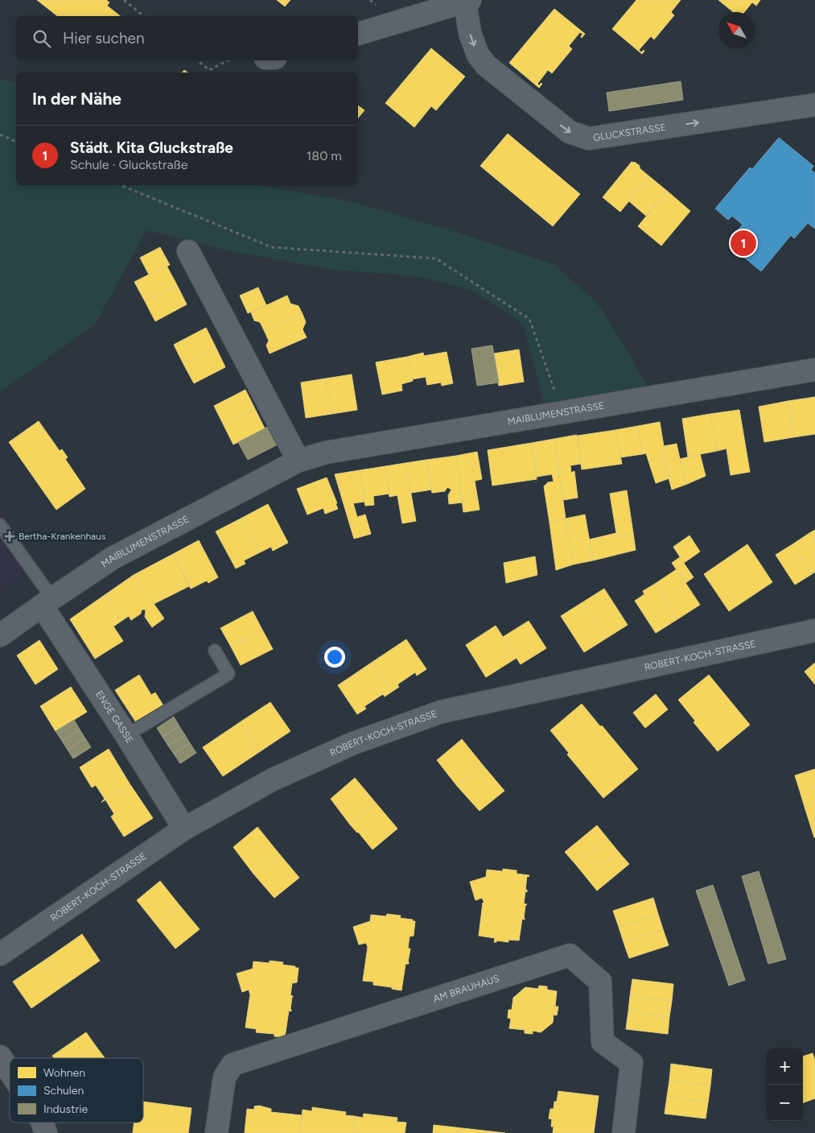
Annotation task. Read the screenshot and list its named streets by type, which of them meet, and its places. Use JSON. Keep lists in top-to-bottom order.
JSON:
{
  "streets": {
    "street": [
      "GLUCKSTRASSE",
      "MAIBLUMENSTRASSE",
      "ROBERT-KOCH-STRASSE",
      "ENGE GASSE",
      "AM BRAUHAUS"
    ]
  },
  "crossings": [
    ["MAIBLUMENSTRASSE", "ENGE GASSE"],
    ["ROBERT-KOCH-STRASSE", "ENGE GASSE"]
  ],
  "one_way": ["GLUCKSTRASSE"],
  "places": {
    "health": ["Bertha-Krankenhaus"]
  },
  "legend": ["Wohnen", "Schulen", "Industrie"],
  "north": "top left",
  "page": {
    "search": "Hier suchen",
    "heading": "In der Nähe",
    "list": [
      {
        "mark": "1",
        "name": "Städt. Kita Gluckstraße",
        "note": "Schule · Gluckstraße",
        "value": "180 m"
      }
    ],
    "pins": "1",
    "map_buttons": ["+", "−"]
  }
}
